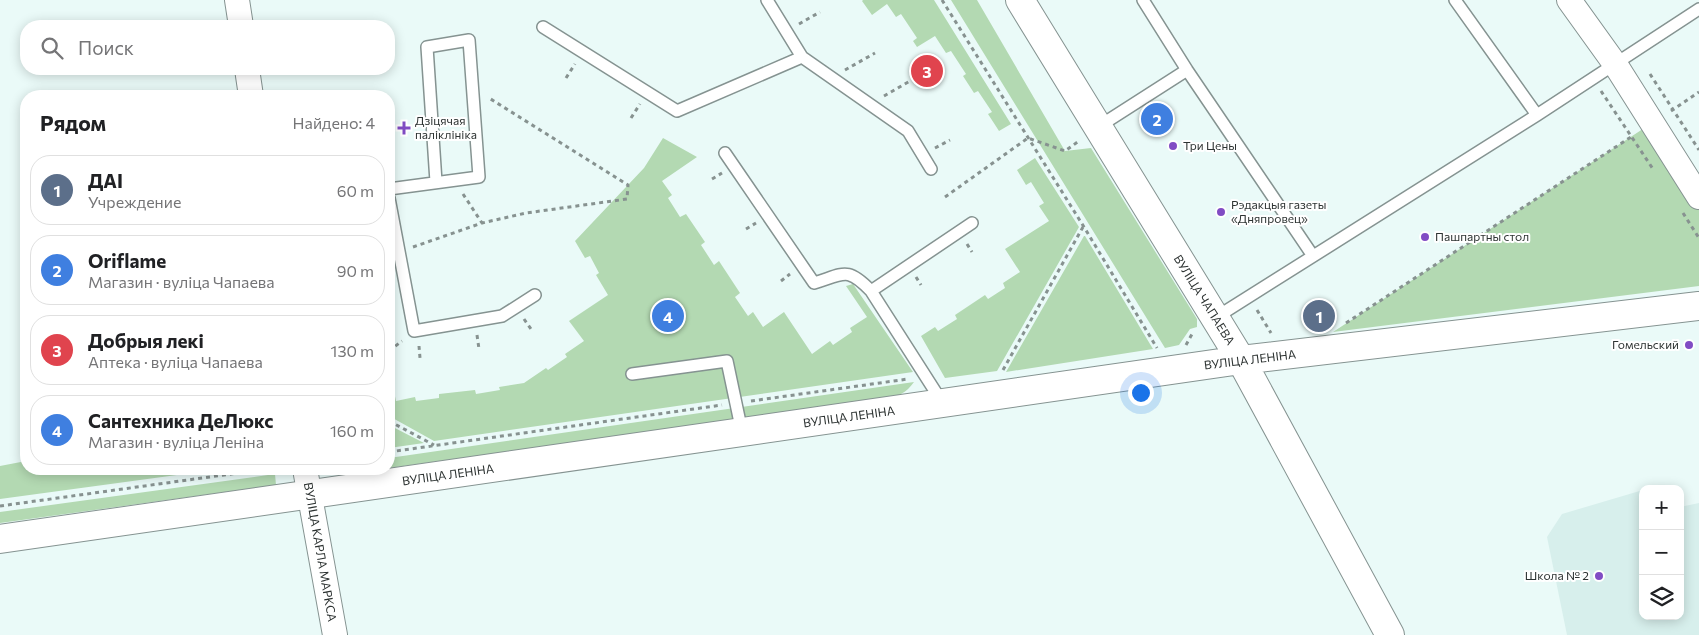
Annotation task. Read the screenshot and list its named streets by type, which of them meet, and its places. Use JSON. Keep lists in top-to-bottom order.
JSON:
{
  "streets": {
    "street": ["ВУЛІЦА ЧАПАЕВА", "ВУЛІЦА ЛЕНІНА", "ВУЛІЦА КАРЛА МАРКСА"]
  },
  "crossings": [
    ["ВУЛІЦА ЧАПАЕВА", "ВУЛІЦА ЛЕНІНА"],
    ["ВУЛІЦА ЛЕНІНА", "ВУЛІЦА КАРЛА МАРКСА"]
  ],
  "places": {
    "health": ["Дзіцячая паліклініка"],
    "other": [
      "Три Цены",
      "Рэдакцыя газеты «Дняпровец»",
      "Пашпартны стол",
      "Гомельский",
      "Школа № 2"
    ]
  },
  "page": {
    "search": "Поиск",
    "pins": [
      "3",
      "2",
      "1",
      "4"
    ],
    "heading": ["Рядом", "Найдено: 4"],
    "list": [
      {
        "mark": "1",
        "name": "ДАІ",
        "note": "Учреждение",
        "value": "60 m"
      },
      {
        "mark": "2",
        "name": "Oriflame",
        "note": "Магазин · вуліца Чапаева",
        "value": "90 m"
      },
      {
        "mark": "3",
        "name": "Добрыя лекі",
        "note": "Аптека · вуліца Чапаева",
        "value": "130 m"
      },
      {
        "mark": "4",
        "name": "Сантехника ДеЛюкс",
        "note": "Магазин · вуліца Леніна",
        "value": "160 m"
      }
    ],
    "map_buttons": ["+", "−"]
  }
}
